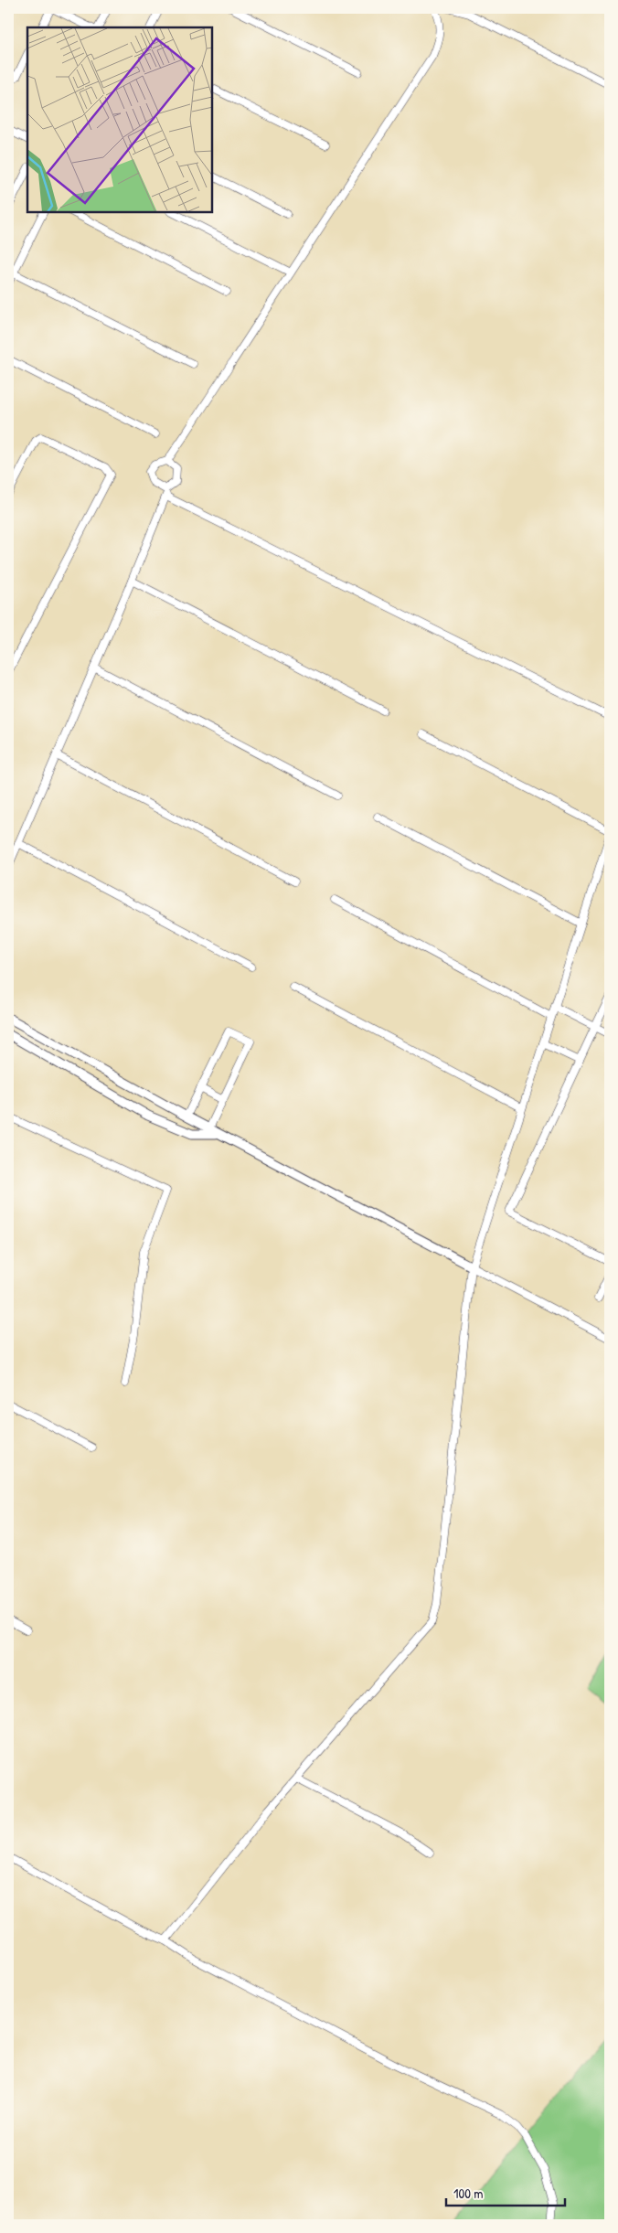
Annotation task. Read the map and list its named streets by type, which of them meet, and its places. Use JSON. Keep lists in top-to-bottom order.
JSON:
{
  "scale_bar": "100 m"
}
